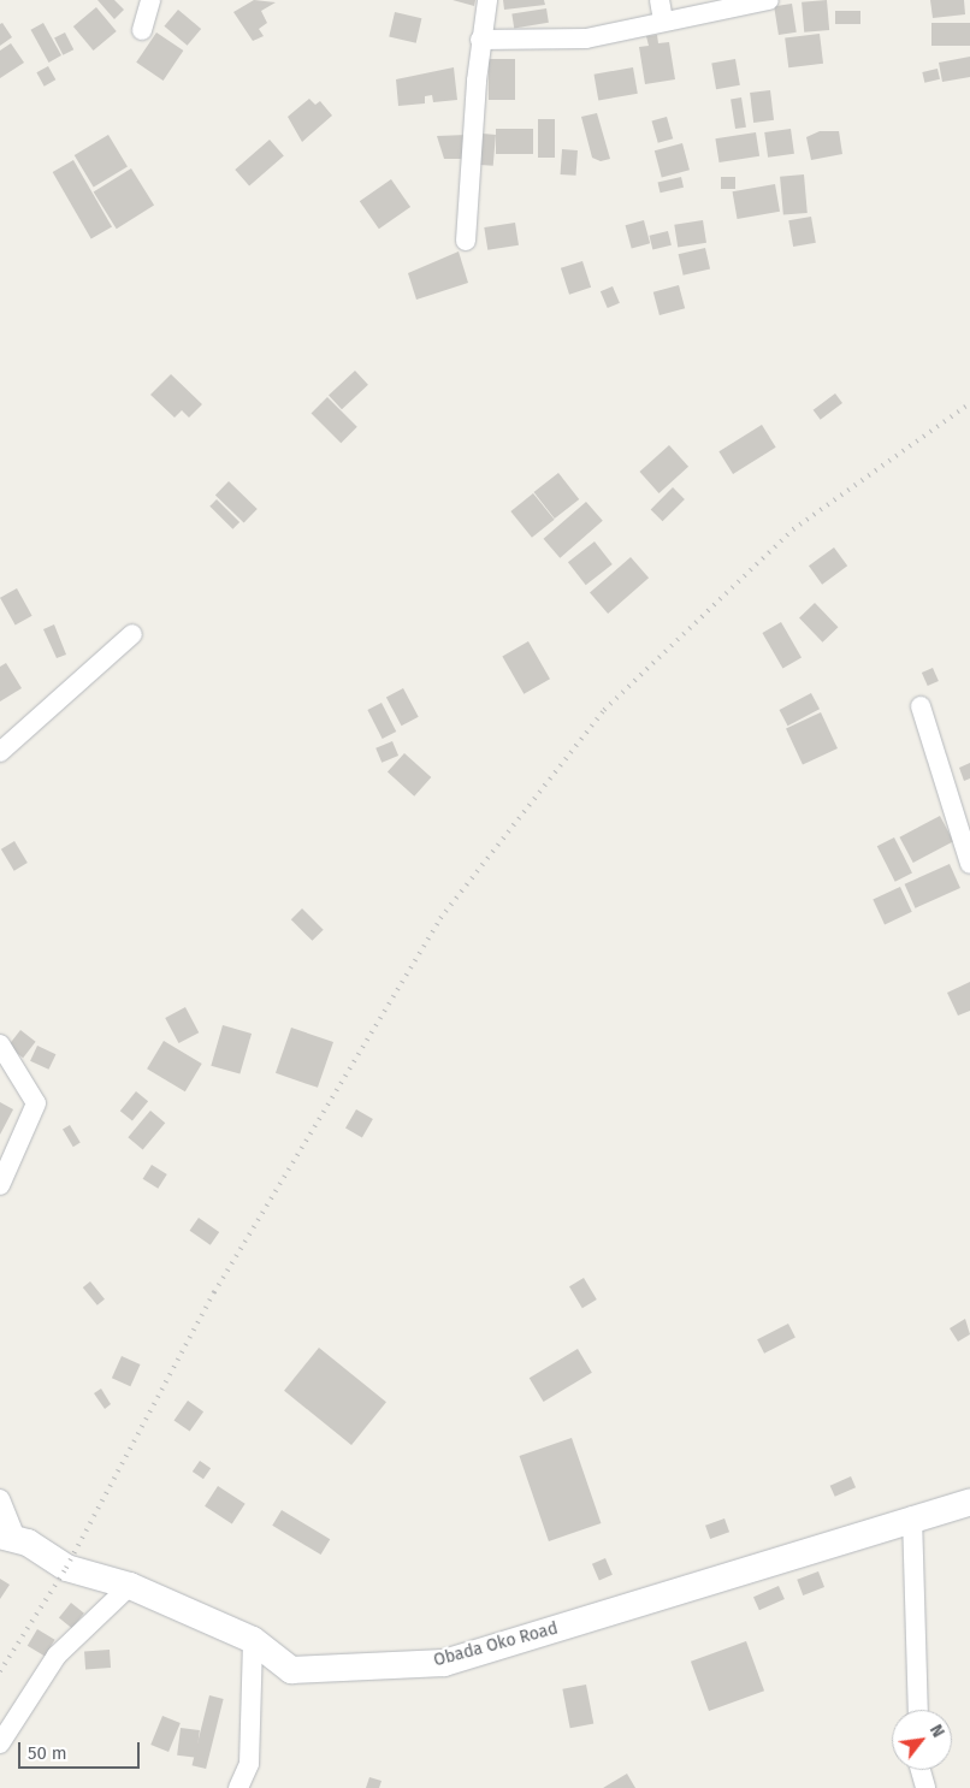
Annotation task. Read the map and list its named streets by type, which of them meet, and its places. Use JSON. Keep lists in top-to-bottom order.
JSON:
{
  "streets": {
    "main road": ["Obada Oko Road"]
  },
  "scale_bar": "50 m",
  "north": "top right"
}
